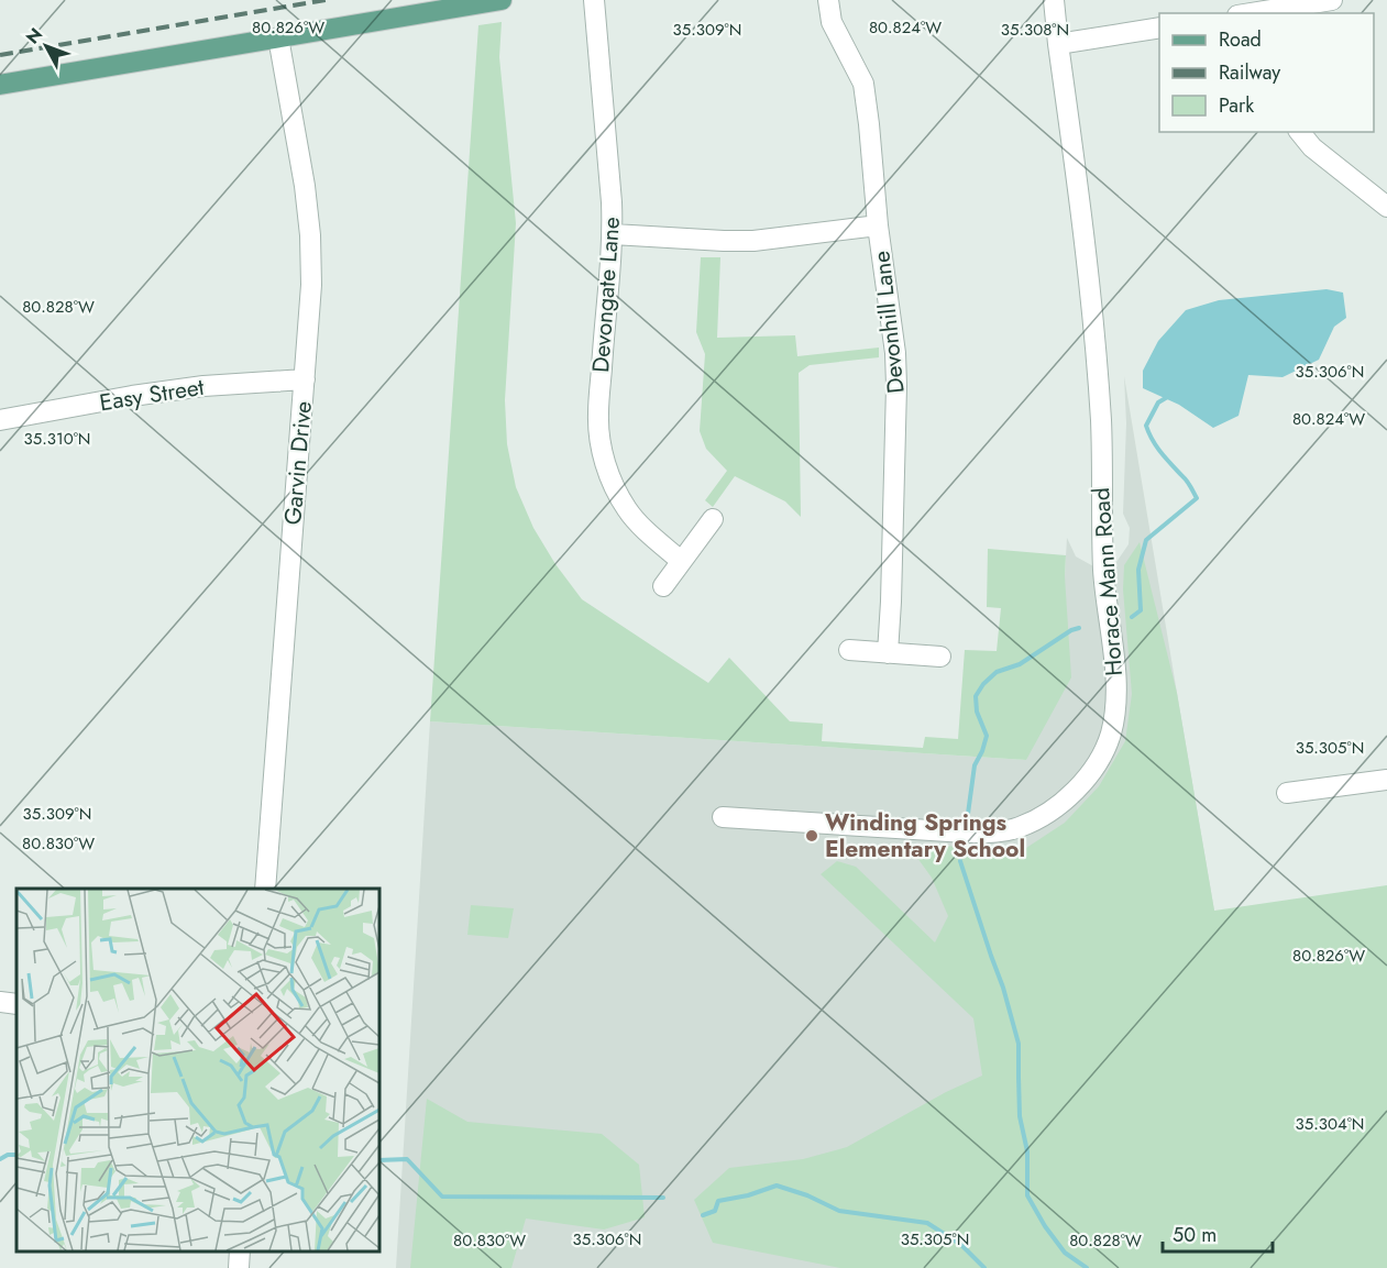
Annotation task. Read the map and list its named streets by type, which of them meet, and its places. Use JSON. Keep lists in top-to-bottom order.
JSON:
{
  "streets": {
    "street": [
      "Devongate Lane",
      "Devonhill Lane",
      "Easy Street",
      "Garvin Drive",
      "Horace Mann Road"
    ]
  },
  "crossings": [
    ["Easy Street", "Garvin Drive"]
  ],
  "places": ["Winding Springs Elementary School"],
  "legend": ["Road", "Railway", "Park"],
  "scale_bar": "50 m",
  "north": "top left",
  "coordinates": [
    "80.826°W",
    "80.824°W",
    "35.309°N",
    "35.308°N",
    "80.828°W",
    "35.306°N",
    "35.310°N",
    "35.305°N",
    "80.830°W",
    "35.304°N"
  ]
}
